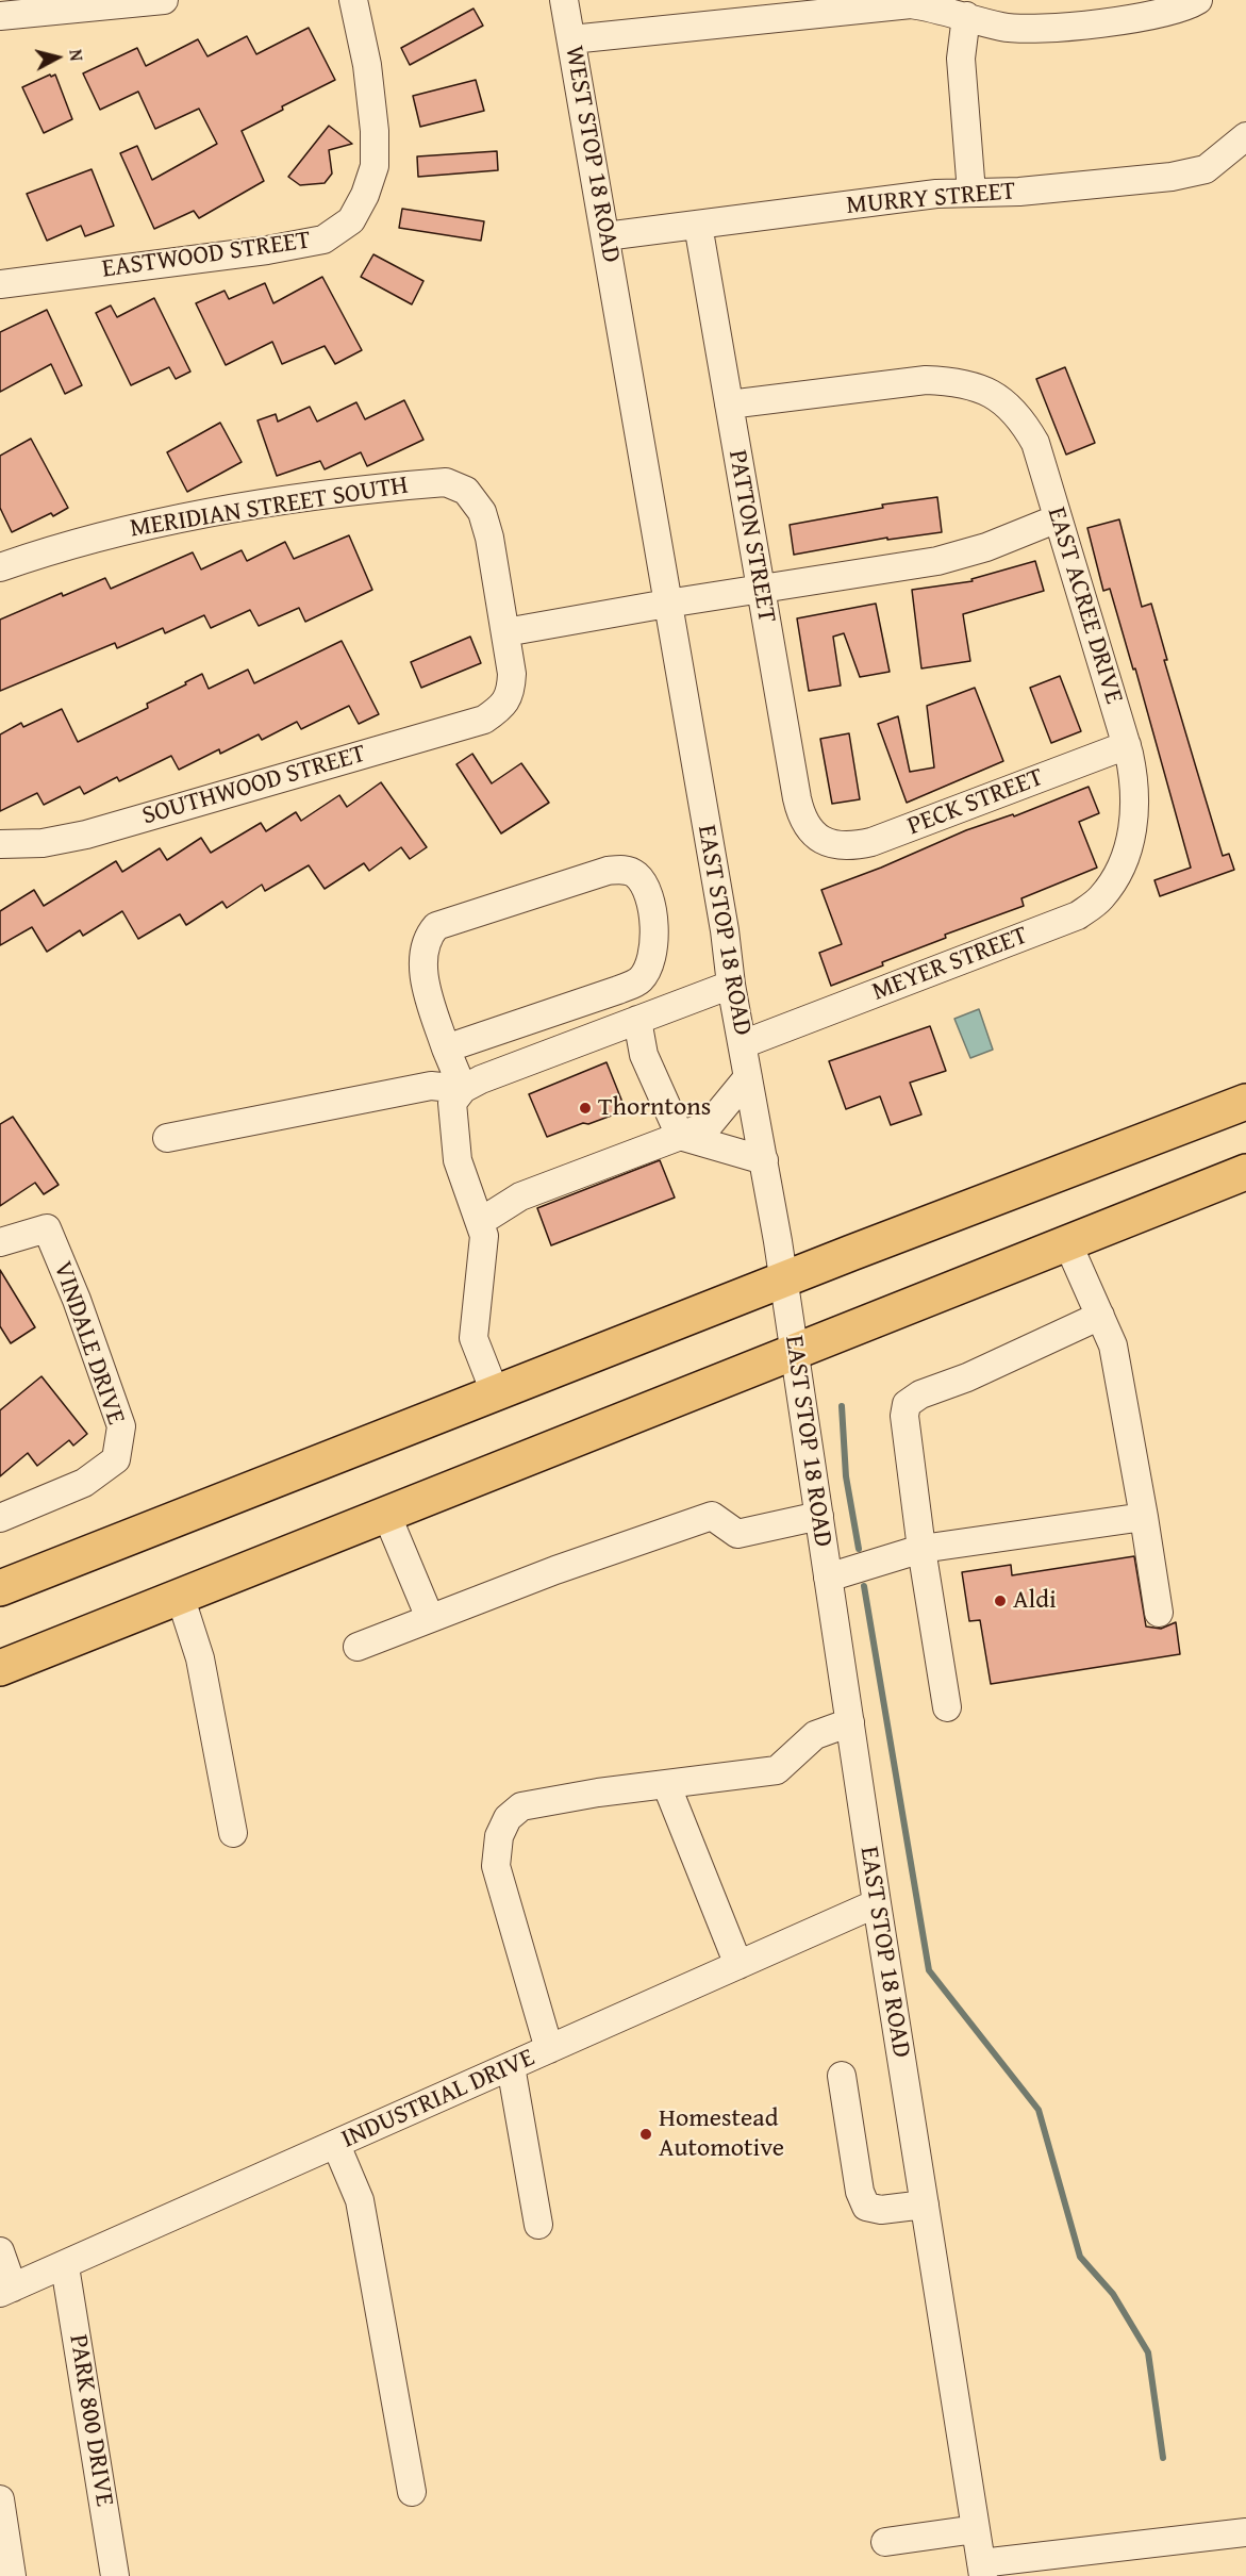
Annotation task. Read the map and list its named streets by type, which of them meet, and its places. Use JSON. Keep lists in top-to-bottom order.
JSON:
{
  "streets": {
    "street": [
      "WEST STOP 18 ROAD",
      "MURRY STREET",
      "EASTWOOD STREET",
      "MERIDIAN STREET SOUTH",
      "PATTON STREET",
      "EAST ACREE DRIVE",
      "SOUTHWOOD STREET",
      "PECK STREET",
      "EAST STOP 18 ROAD",
      "MEYER STREET",
      "VINDALE DRIVE",
      "INDUSTRIAL DRIVE",
      "PARK 800 DRIVE"
    ]
  },
  "crossings": [
    ["WEST STOP 18 ROAD", "MURRY STREET"],
    ["WEST STOP 18 ROAD", "EAST STOP 18 ROAD"],
    ["MURRY STREET", "PATTON STREET"],
    ["MERIDIAN STREET SOUTH", "SOUTHWOOD STREET"],
    ["PATTON STREET", "EAST ACREE DRIVE"],
    ["PATTON STREET", "PECK STREET"],
    ["EAST ACREE DRIVE", "PECK STREET"],
    ["EAST ACREE DRIVE", "MEYER STREET"],
    ["EAST STOP 18 ROAD", "MEYER STREET"],
    ["EAST STOP 18 ROAD", "INDUSTRIAL DRIVE"],
    ["INDUSTRIAL DRIVE", "PARK 800 DRIVE"]
  ],
  "places": ["Thorntons", "Aldi", "Homestead Automotive"],
  "north": "right"
}
